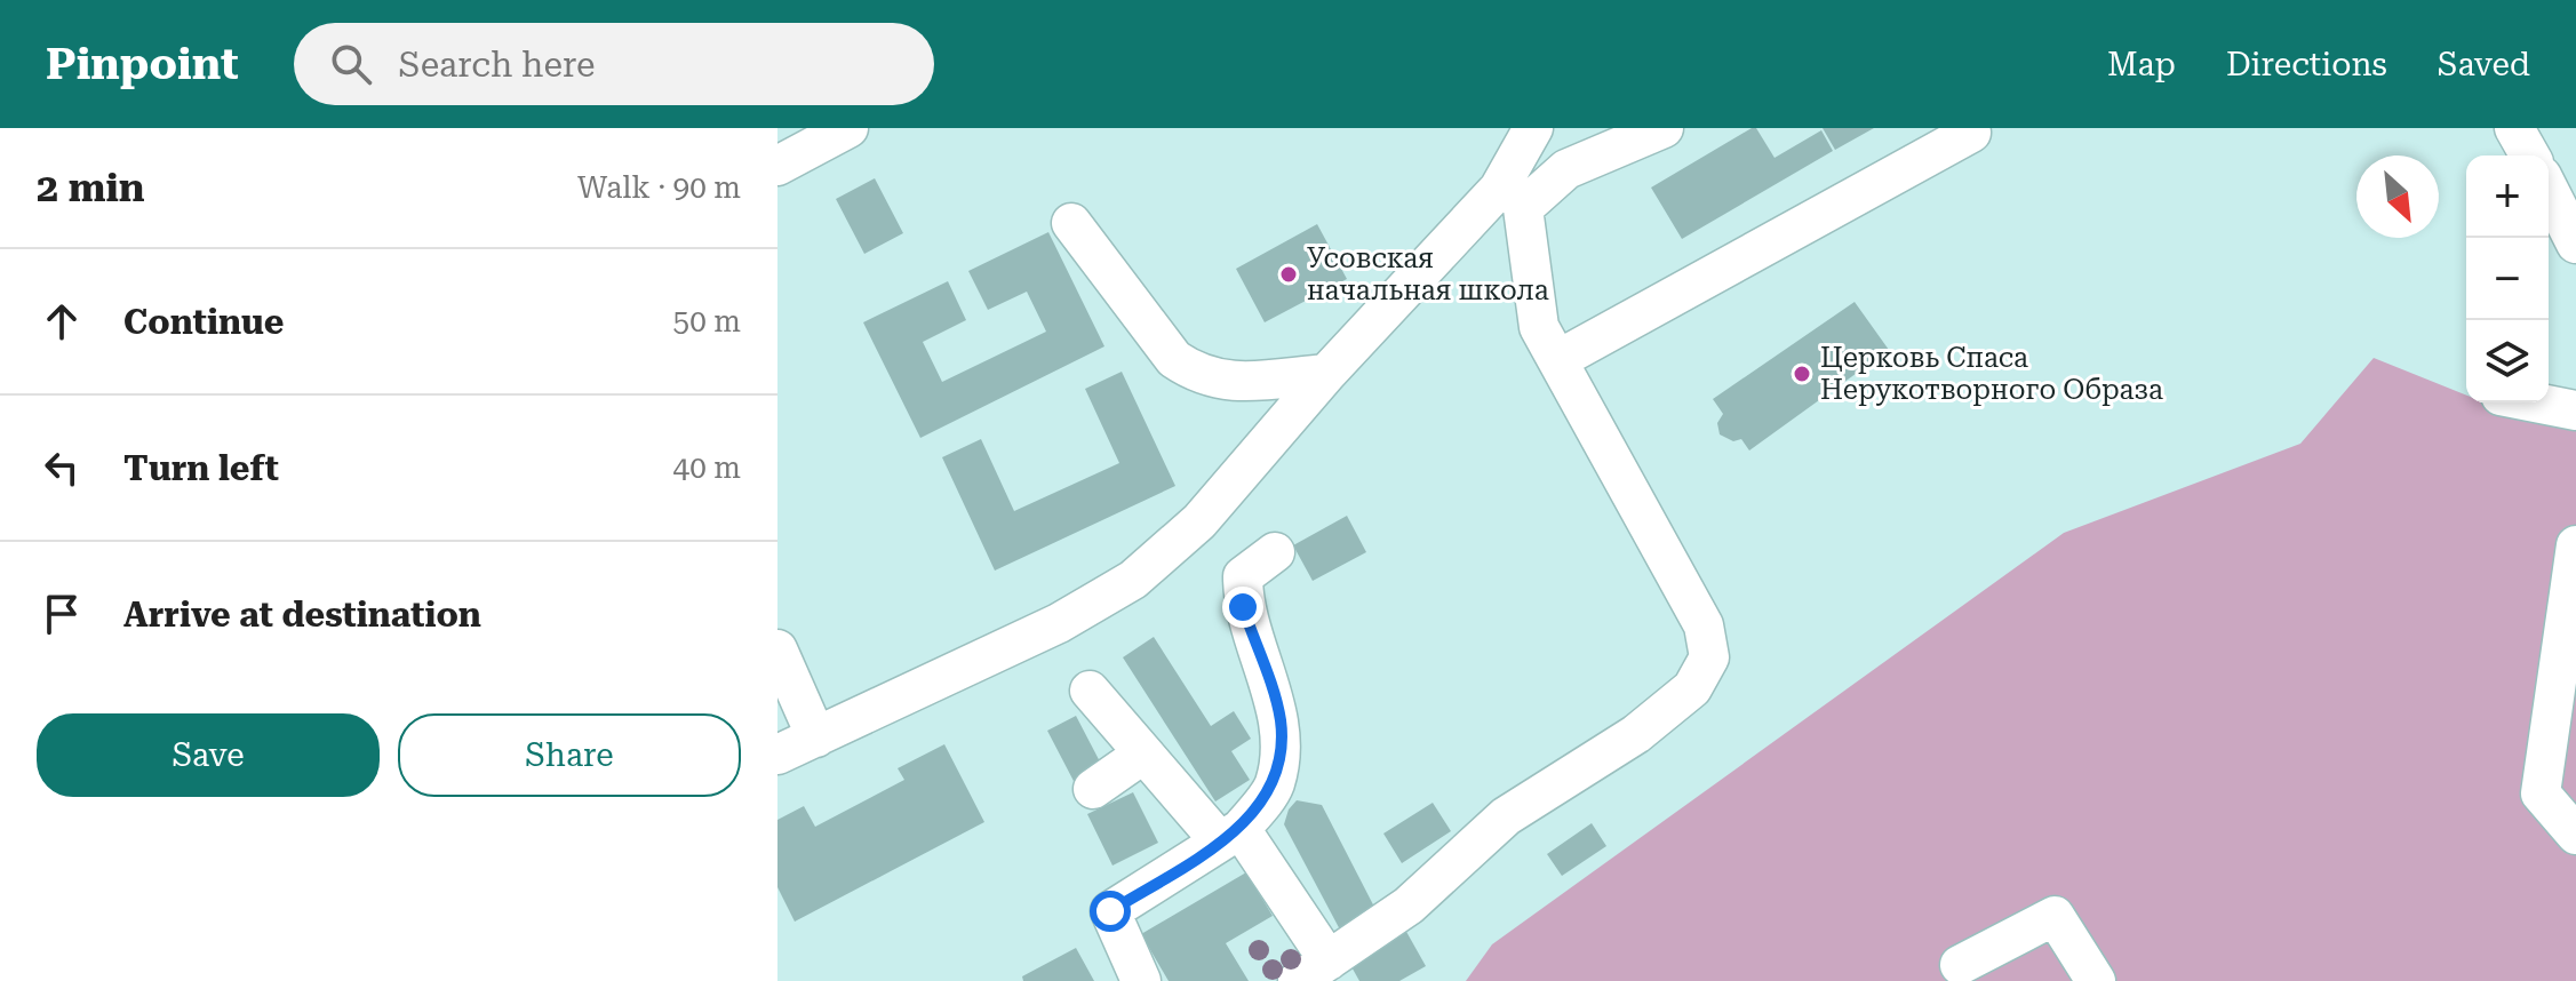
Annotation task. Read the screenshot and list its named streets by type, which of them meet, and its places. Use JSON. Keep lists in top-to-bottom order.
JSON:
{
  "places": ["Усовская начальная школа", "Церковь Спаса Нерукотворного Образа"],
  "north": "bottom right",
  "page": {
    "header": "Pinpoint",
    "search": "Search here",
    "nav": ["Map", "Directions", "Saved"],
    "heading": ["2 min", "Walk · 90 m"],
    "map_buttons": ["+", "−"],
    "list": [
      ["Continue", "50 m"],
      ["Turn left", "40 m"],
      "Arrive at destination"
    ],
    "buttons": ["Save", "Share"]
  }
}
